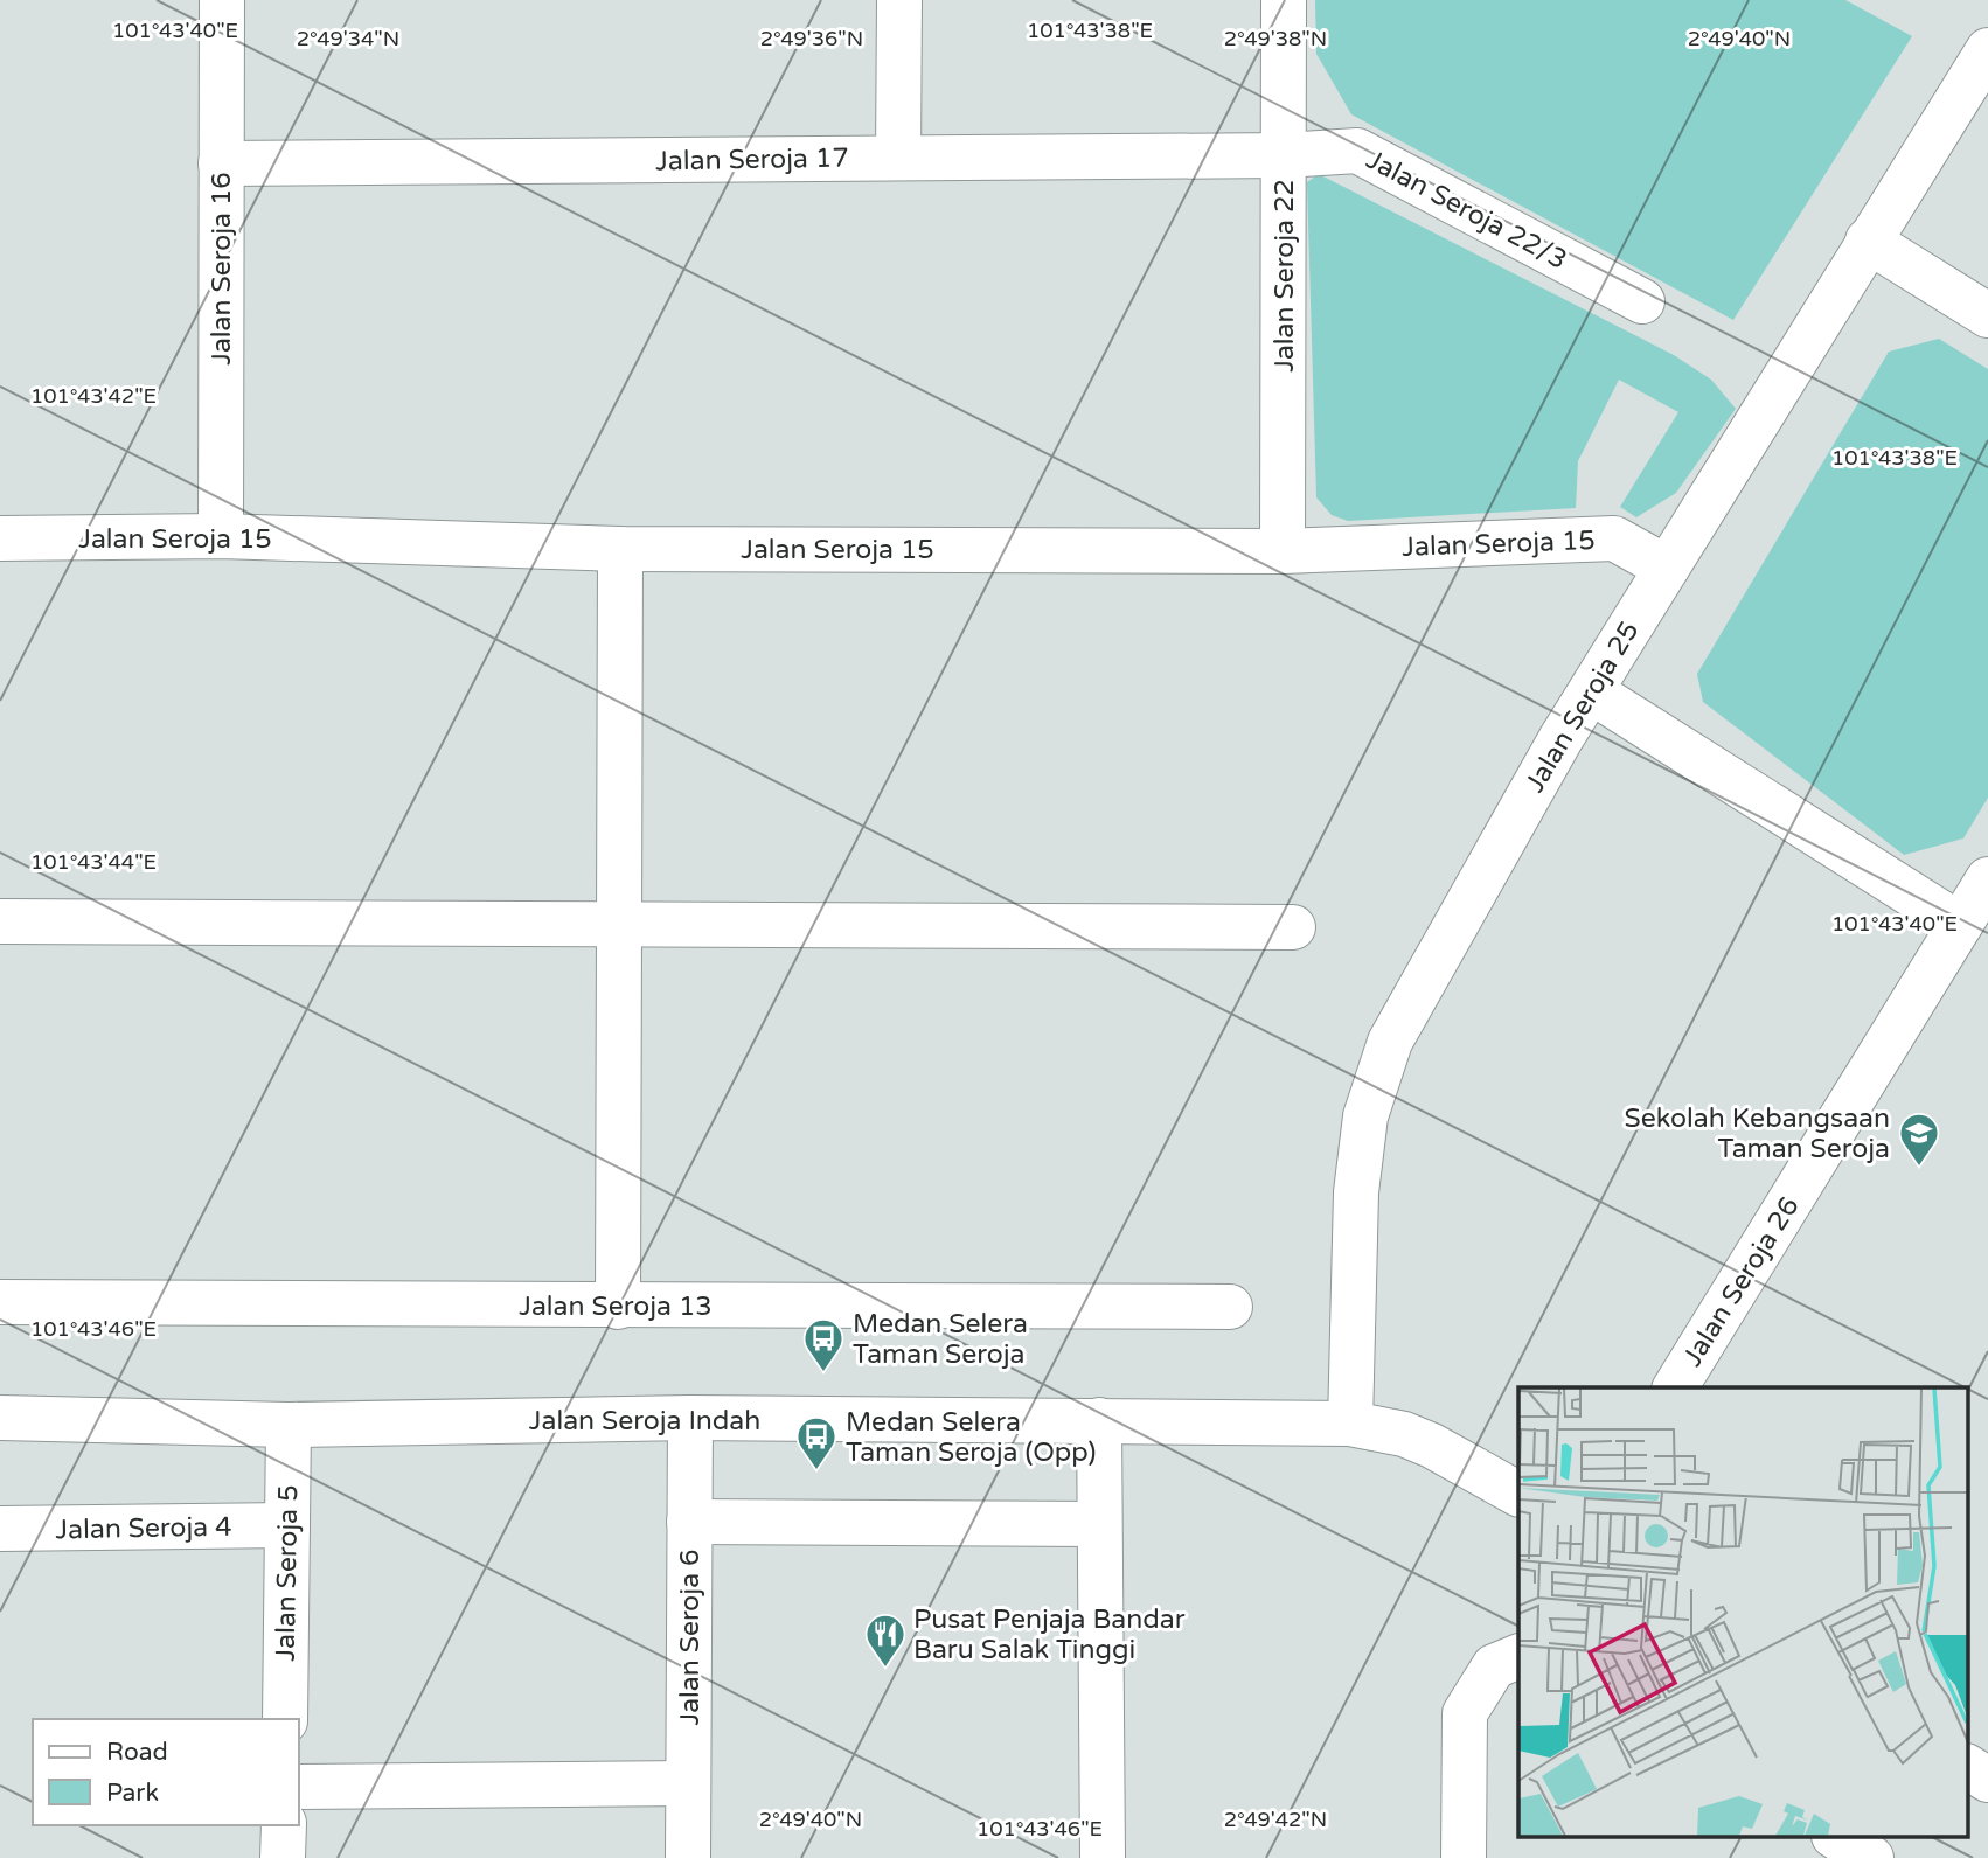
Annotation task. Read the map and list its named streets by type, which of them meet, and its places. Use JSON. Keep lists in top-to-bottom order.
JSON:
{
  "streets": {
    "street": [
      "Jalan Seroja 17",
      "Jalan Seroja 22/3",
      "Jalan Seroja 16",
      "Jalan Seroja 22",
      "Jalan Seroja 15",
      "Jalan Seroja 25",
      "Jalan Seroja 26",
      "Jalan Seroja 13",
      "Jalan Seroja Indah",
      "Jalan Seroja 4",
      "Jalan Seroja 5",
      "Jalan Seroja 6"
    ]
  },
  "crossings": [
    ["Jalan Seroja 17", "Jalan Seroja 22/3"],
    ["Jalan Seroja 17", "Jalan Seroja 16"],
    ["Jalan Seroja 17", "Jalan Seroja 22"],
    ["Jalan Seroja 22/3", "Jalan Seroja 22"],
    ["Jalan Seroja 16", "Jalan Seroja 15"],
    ["Jalan Seroja 22", "Jalan Seroja 15"],
    ["Jalan Seroja 15", "Jalan Seroja 25"],
    ["Jalan Seroja 25", "Jalan Seroja Indah"],
    ["Jalan Seroja Indah", "Jalan Seroja 5"],
    ["Jalan Seroja Indah", "Jalan Seroja 6"],
    ["Jalan Seroja 4", "Jalan Seroja 5"]
  ],
  "places": {
    "school or university": ["Sekolah Kebangsaan Taman Seroja"],
    "bus stop": ["Medan Selera Taman Seroja", "Medan Selera Taman Seroja (Opp)"],
    "restaurant": ["Pusat Penjaja Bandar Baru Salak Tinggi"]
  },
  "legend": ["Road", "Park"],
  "coordinates": [
    "101°43'40\"E",
    "101°43'38\"E",
    "2°49'34\"N",
    "2°49'36\"N",
    "2°49'38\"N",
    "2°49'40\"N",
    "101°43'42\"E",
    "101°43'44\"E",
    "101°43'46\"E",
    "2°49'42\"N"
  ]
}
